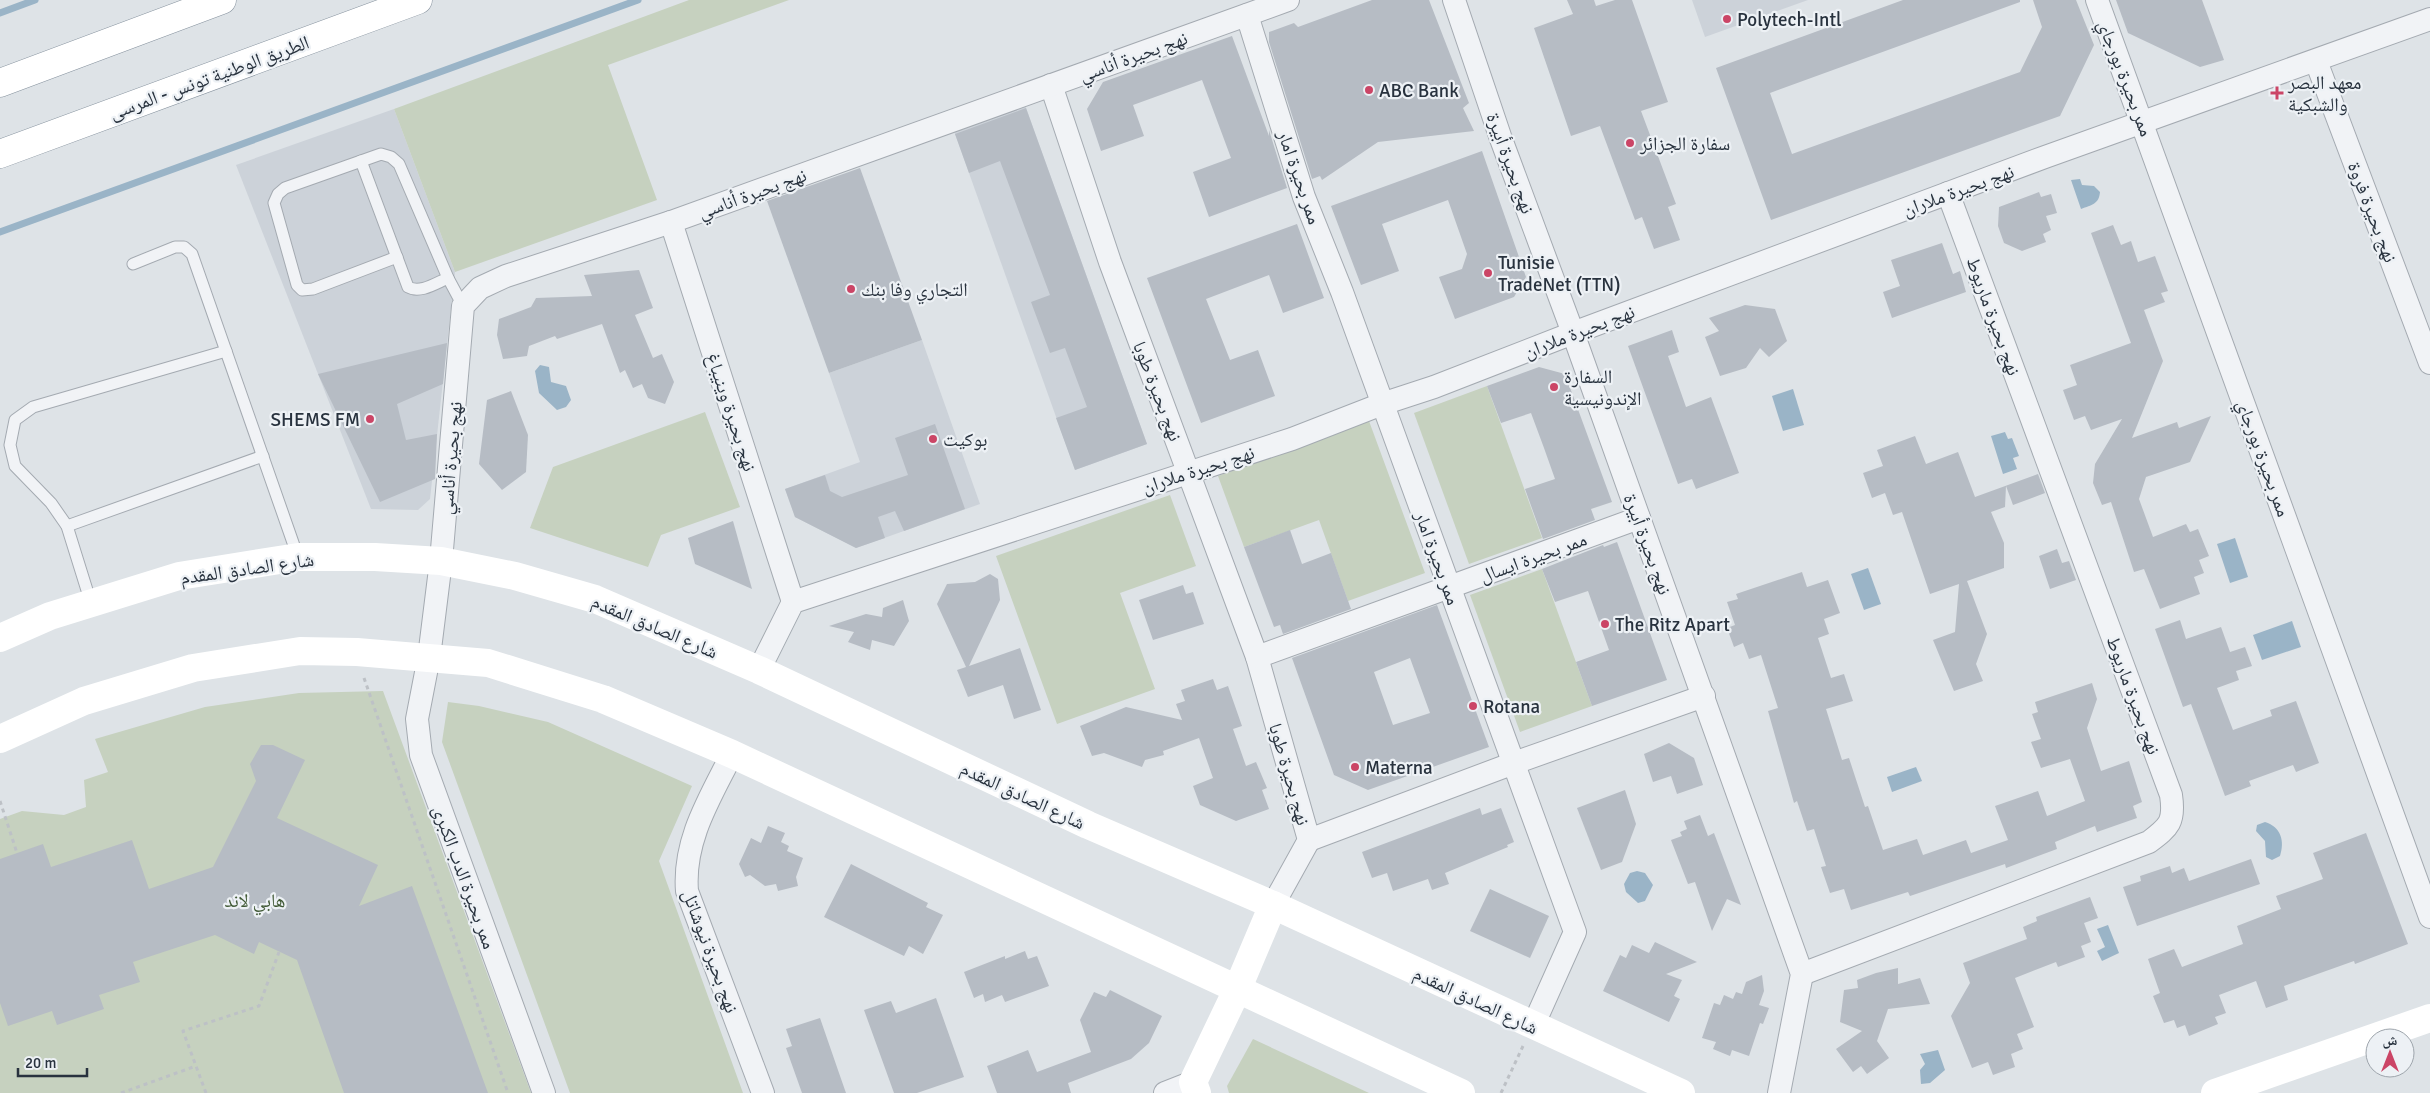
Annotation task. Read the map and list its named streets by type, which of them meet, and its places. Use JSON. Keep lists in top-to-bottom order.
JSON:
{
  "streets": {
    "main road": ["الطريق الوطنية تونس - المرسى", "شارع الصادق المقدم"],
    "street": [
      "نهج بحيرة أناسي",
      "ممر بحيرة بورجاي",
      "نهج بحيرة أبيرة",
      "ممر بحيرة امار",
      "نهج بحيرة ملاران",
      "نهج بحيرة فروة",
      "نهج بحيرة ماريوط",
      "نهج بحيرة طوبا",
      "نهج بحيرة وينيباغ",
      "ممر بحيرة ايسال",
      "ممر بحيرة الدب الكبرى",
      "نهج بحيرة نيوشاتل"
    ]
  },
  "crossings": [
    ["نهج بحيرة أناسي", "ممر بحيرة امار"],
    ["نهج بحيرة أناسي", "نهج بحيرة طوبا"],
    ["نهج بحيرة أناسي", "نهج بحيرة وينيباغ"],
    ["نهج بحيرة أناسي", "شارع الصادق المقدم"],
    ["نهج بحيرة أناسي", "ممر بحيرة الدب الكبرى"],
    ["ممر بحيرة بورجاي", "نهج بحيرة ملاران"],
    ["نهج بحيرة أبيرة", "نهج بحيرة ملاران"],
    ["نهج بحيرة أبيرة", "نهج بحيرة ماريوط"],
    ["نهج بحيرة أبيرة", "نهج بحيرة طوبا"],
    ["نهج بحيرة أبيرة", "ممر بحيرة ايسال"],
    ["ممر بحيرة امار", "نهج بحيرة ملاران"],
    ["ممر بحيرة امار", "نهج بحيرة طوبا"],
    ["ممر بحيرة امار", "ممر بحيرة ايسال"],
    ["ممر بحيرة امار", "شارع الصادق المقدم"],
    ["نهج بحيرة ملاران", "نهج بحيرة فروة"],
    ["نهج بحيرة ملاران", "نهج بحيرة ماريوط"],
    ["نهج بحيرة ملاران", "نهج بحيرة طوبا"],
    ["نهج بحيرة ملاران", "نهج بحيرة وينيباغ"],
    ["نهج بحيرة طوبا", "ممر بحيرة ايسال"],
    ["نهج بحيرة طوبا", "شارع الصادق المقدم"]
  ],
  "parks": ["هابي لاند"],
  "places": {
    "other": [
      "Polytech-Intl",
      "ABC Bank",
      "سفارة الجزائر",
      "Tunisie TradeNet (TTN)",
      "التجاري وفا بنك",
      "السفارة الإندونيسية",
      "SHEMS FM",
      "بوكيت",
      "The Ritz Apart",
      "Rotana",
      "Materna"
    ],
    "health": ["معهد البصر والشبكية"]
  },
  "scale_bar": "20 m",
  "north": "top"
}
